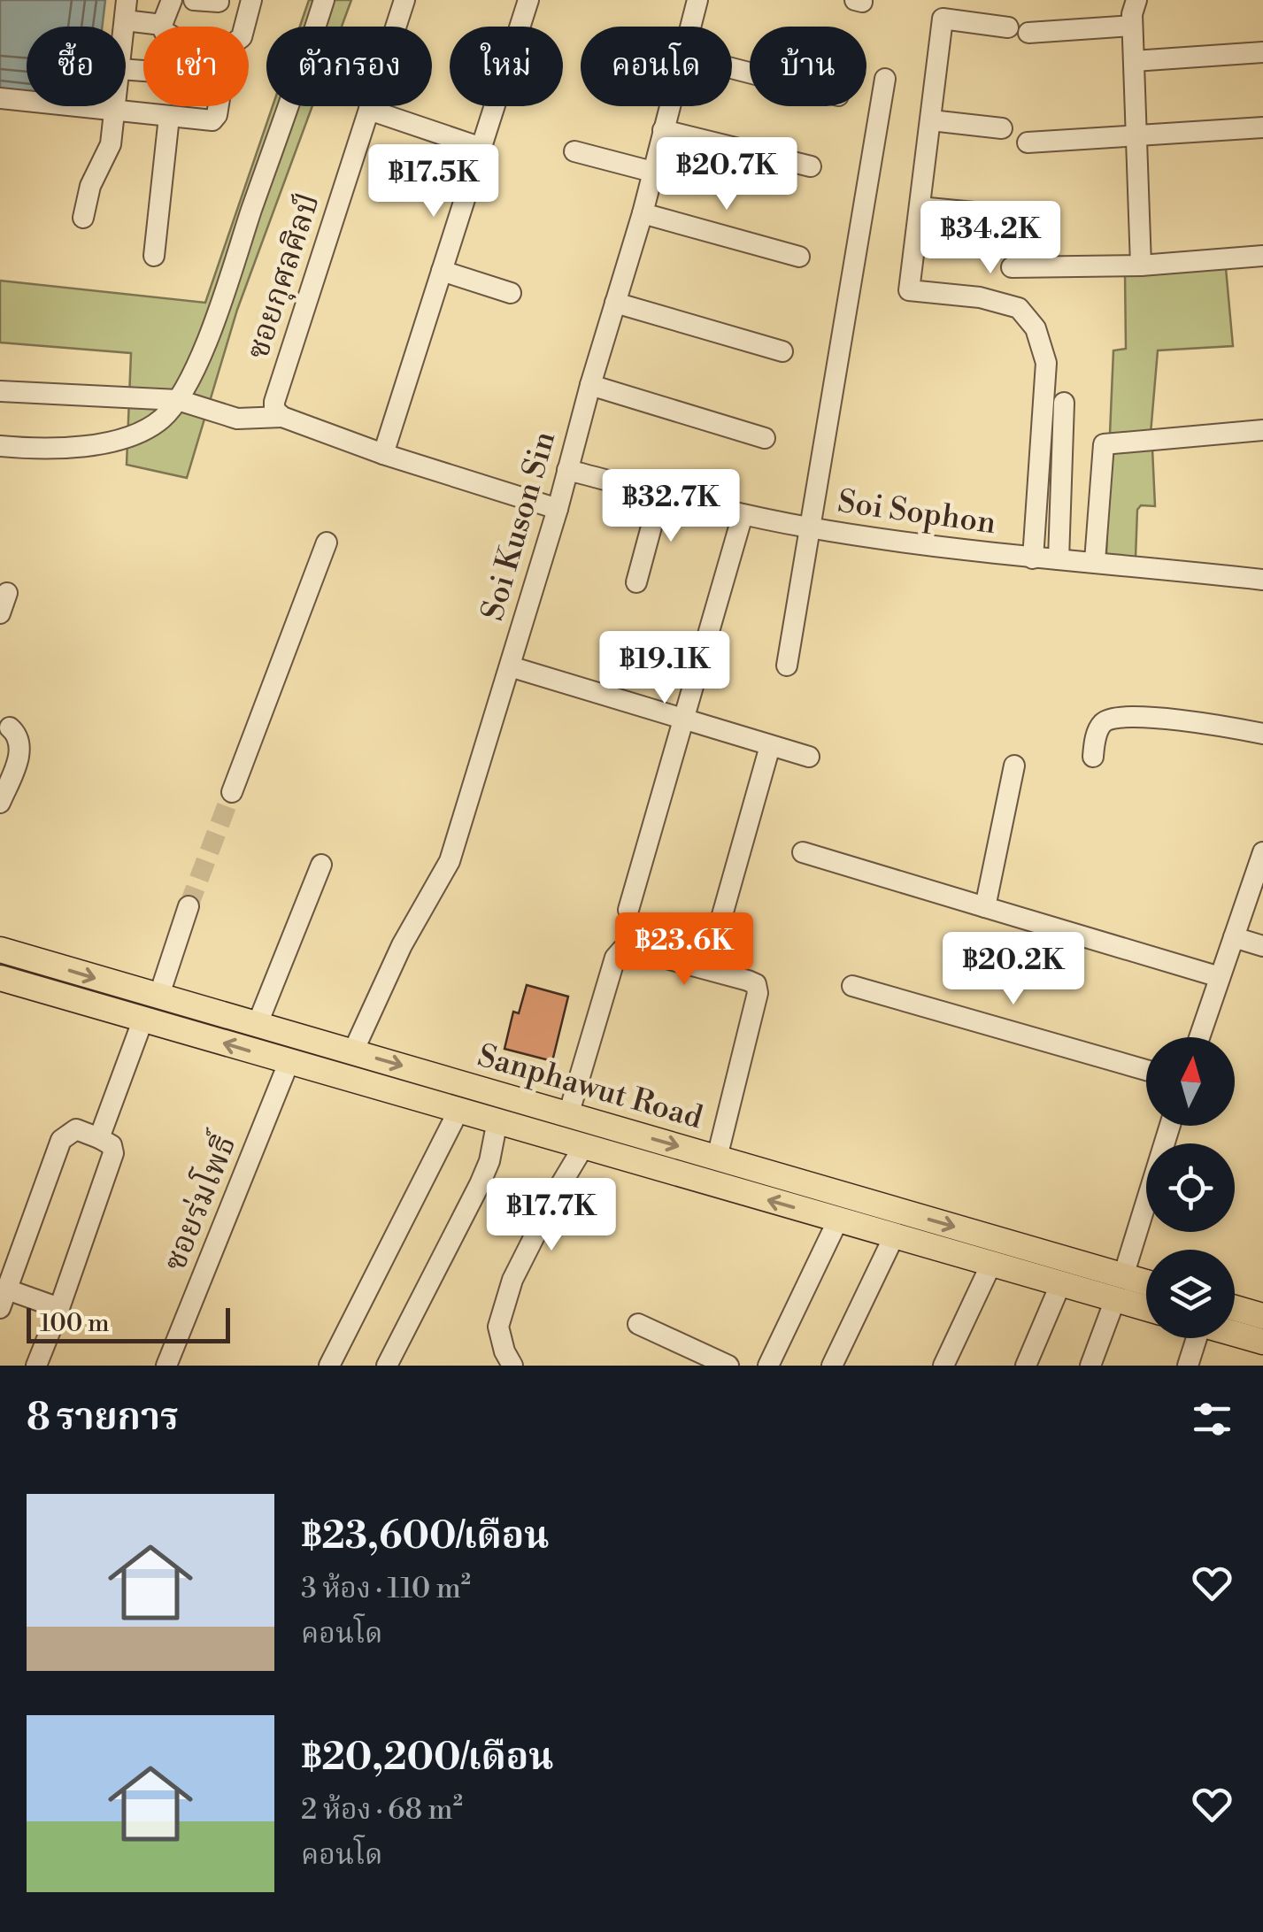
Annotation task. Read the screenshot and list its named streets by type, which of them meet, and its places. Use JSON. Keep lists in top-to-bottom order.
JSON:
{
  "streets": {
    "main road": ["Sanphawut Road"],
    "street": [
      "ซอยกุศลศิลป์",
      "Soi Sophon",
      "Soi Kuson Sin",
      "ซอยร่มโพธิ์"
    ]
  },
  "crossings": [
    ["Soi Sophon", "Soi Kuson Sin"],
    ["Soi Kuson Sin", "Sanphawut Road"],
    ["Sanphawut Road", "ซอยร่มโพธิ์"]
  ],
  "scale_bar": "100 m",
  "north": "top",
  "page": {
    "chip": [
      "ซื้อ",
      "เช่า",
      "ตัวกรอง",
      "ใหม่",
      "คอนโด",
      "บ้าน"
    ],
    "price": [
      "฿20.7K",
      "฿17.5K",
      "฿34.2K",
      "฿32.7K",
      "฿19.1K",
      "฿23.6K",
      "฿20.2K",
      "฿17.7K"
    ],
    "scale": "100 m",
    "heading": "8 รายการ",
    "list": [
      {
        "name": "฿23,600/เดือน",
        "note": "3 ห้อง · 110 m² · คอนโด"
      },
      {
        "name": "฿20,200/เดือน",
        "note": "2 ห้อง · 68 m² · คอนโด"
      }
    ]
  }
}
